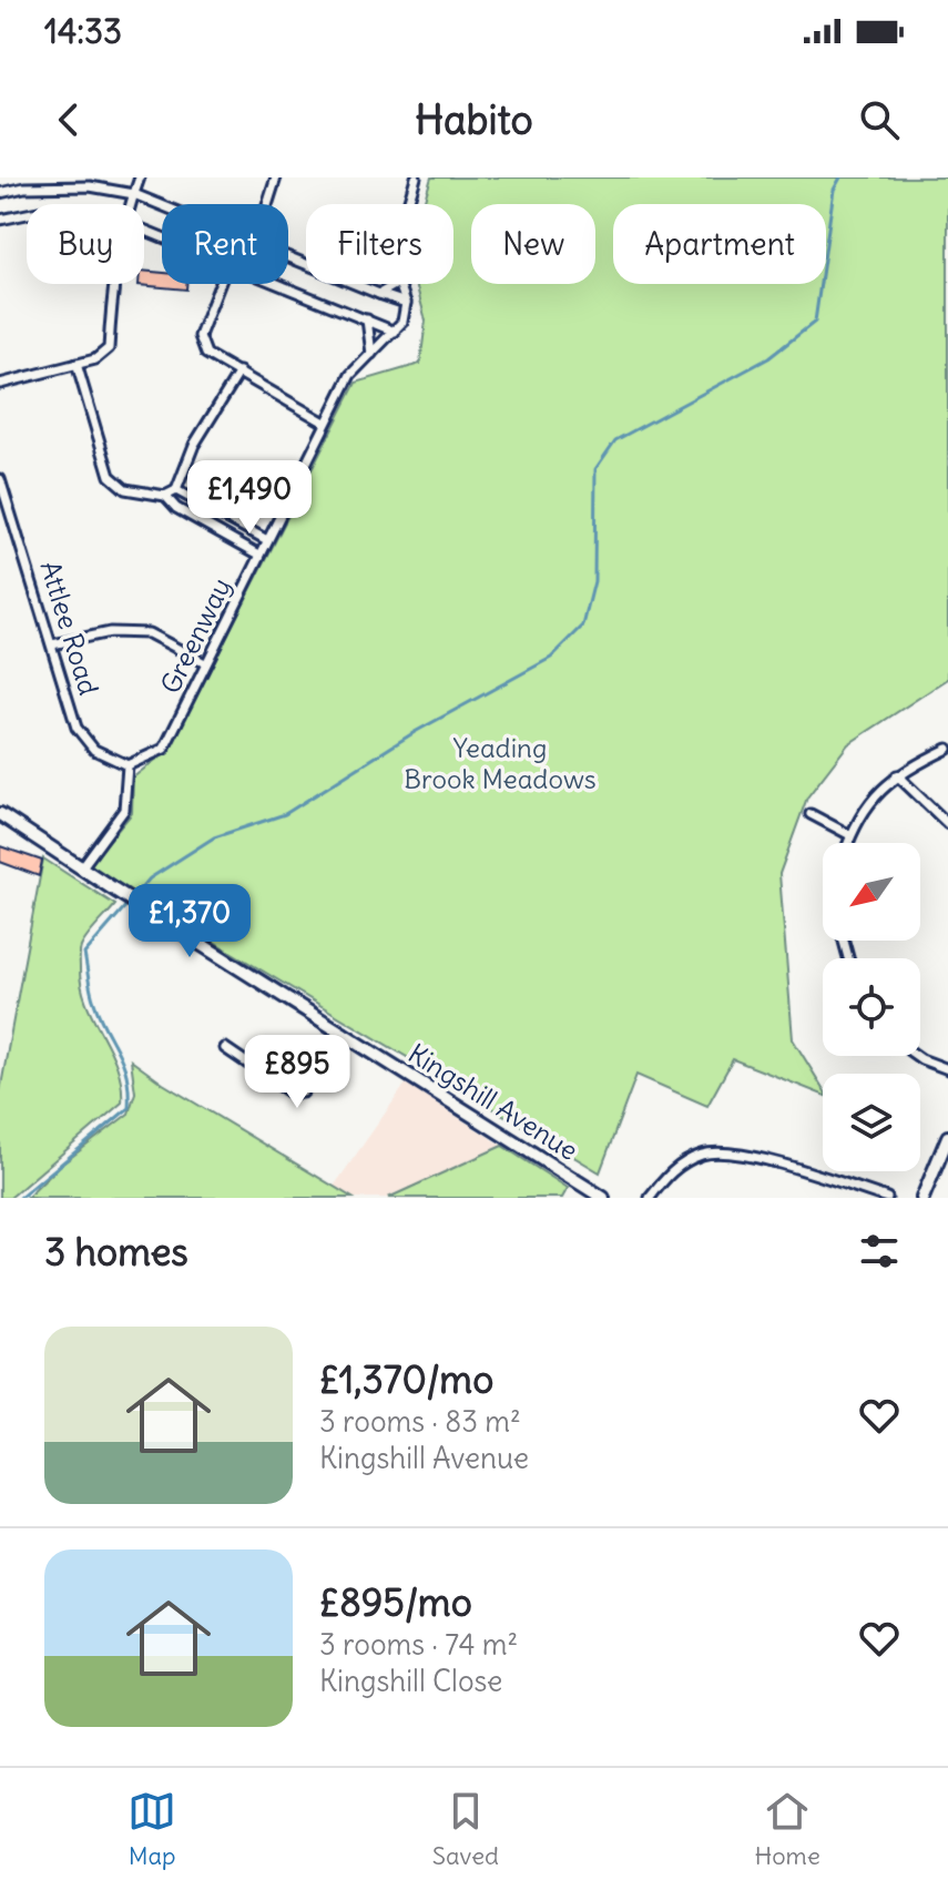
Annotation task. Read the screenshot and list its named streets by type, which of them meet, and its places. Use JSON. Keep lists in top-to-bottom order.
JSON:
{
  "streets": {
    "street": ["Attlee Road", "Greenway", "Kingshill Avenue"]
  },
  "crossings": [
    ["Attlee Road", "Greenway"]
  ],
  "parks": ["Yeading Brook Meadows"],
  "north": "bottom left",
  "page": {
    "status": "14:33",
    "header": "Habito",
    "chip": [
      "Buy",
      "Rent",
      "Filters",
      "New",
      "Apartment"
    ],
    "price": ["£1,490", "£1,370", "£895"],
    "heading": "3 homes",
    "list": [
      {
        "name": "£1,370/mo",
        "note": "3 rooms · 83 m² · Kingshill Avenue"
      },
      {
        "name": "£895/mo",
        "note": "3 rooms · 74 m² · Kingshill Close"
      }
    ],
    "tabs": ["Map", "Saved", "Home"]
  }
}
